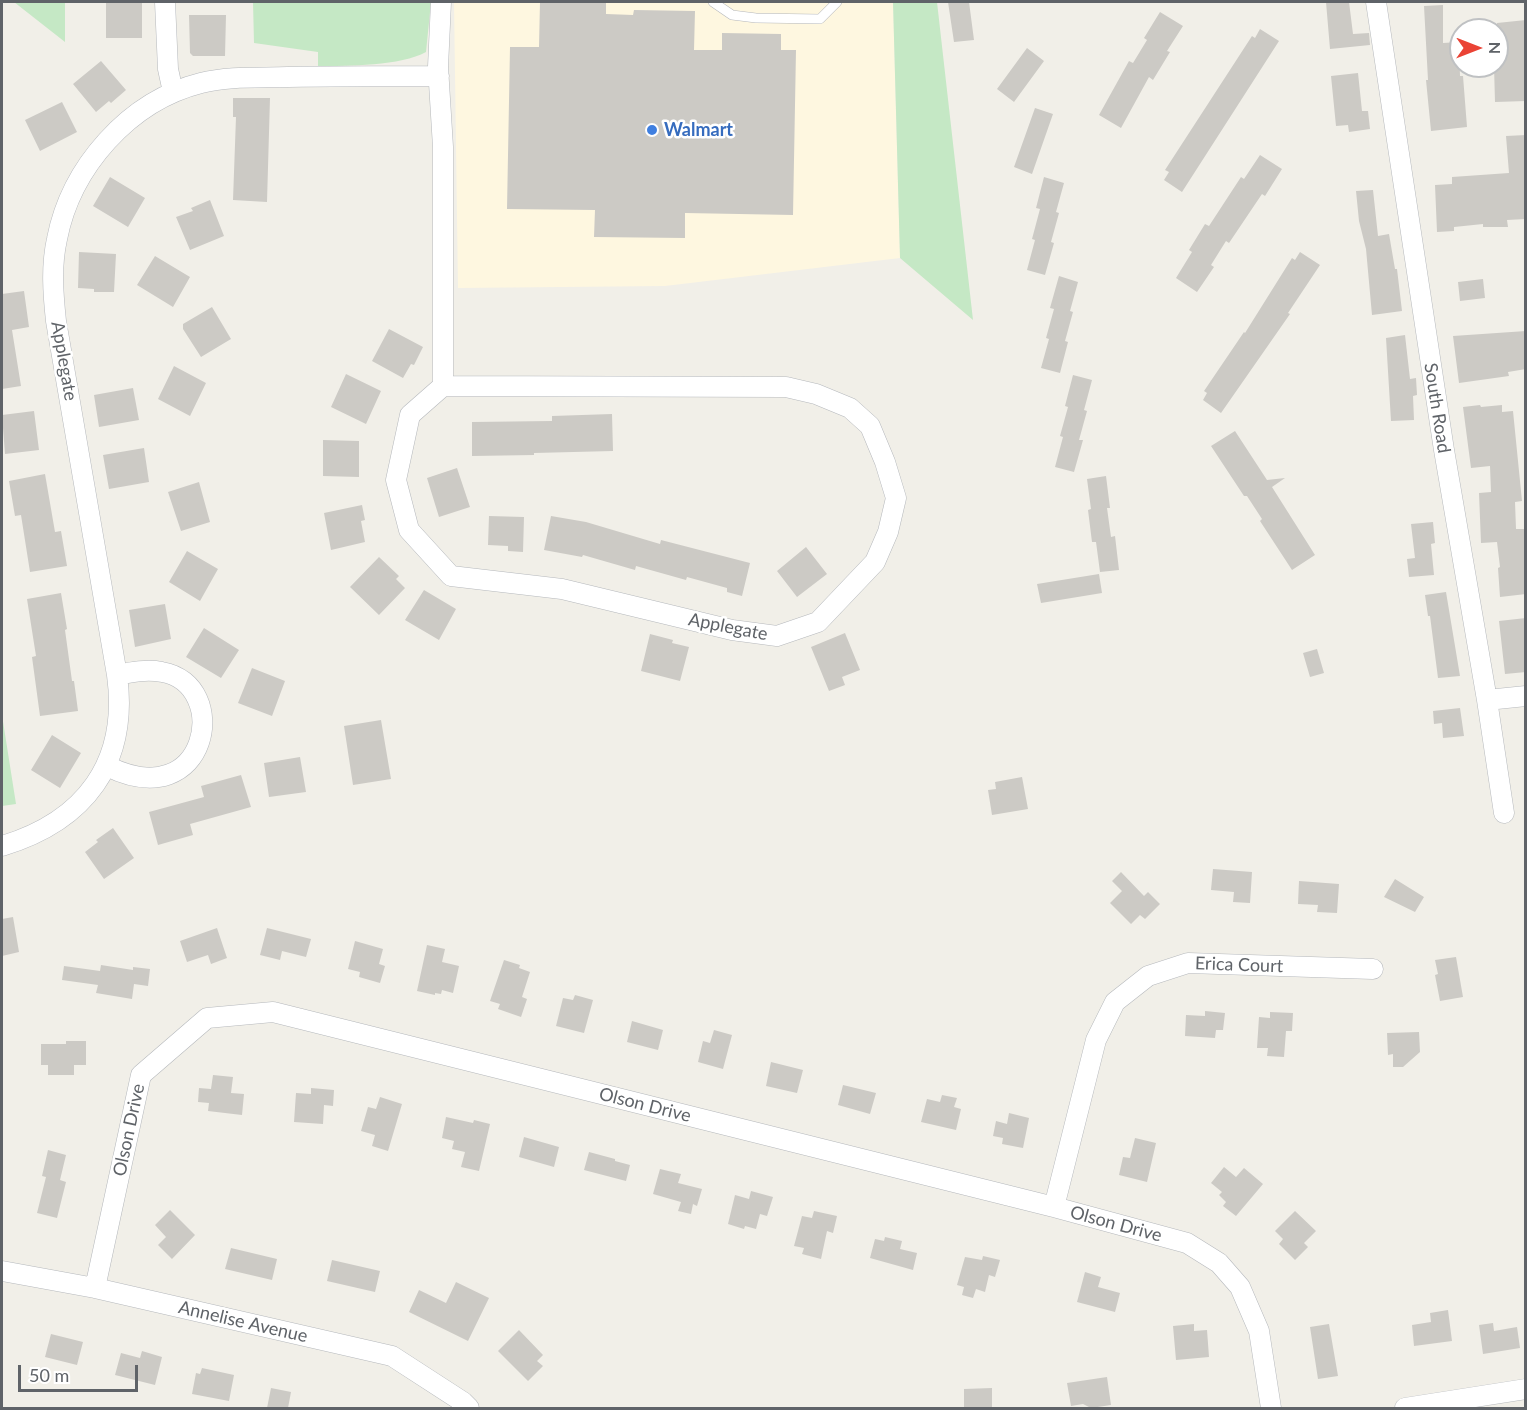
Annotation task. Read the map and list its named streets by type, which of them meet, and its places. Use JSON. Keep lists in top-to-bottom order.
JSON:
{
  "streets": {
    "street": [
      "Applegate",
      "South Road",
      "Erica Court",
      "Olson Drive",
      "Annelise Avenue"
    ]
  },
  "crossings": [
    ["Erica Court", "Olson Drive"],
    ["Olson Drive", "Annelise Avenue"]
  ],
  "places": ["Walmart"],
  "scale_bar": "50 m",
  "north": "right"
}
